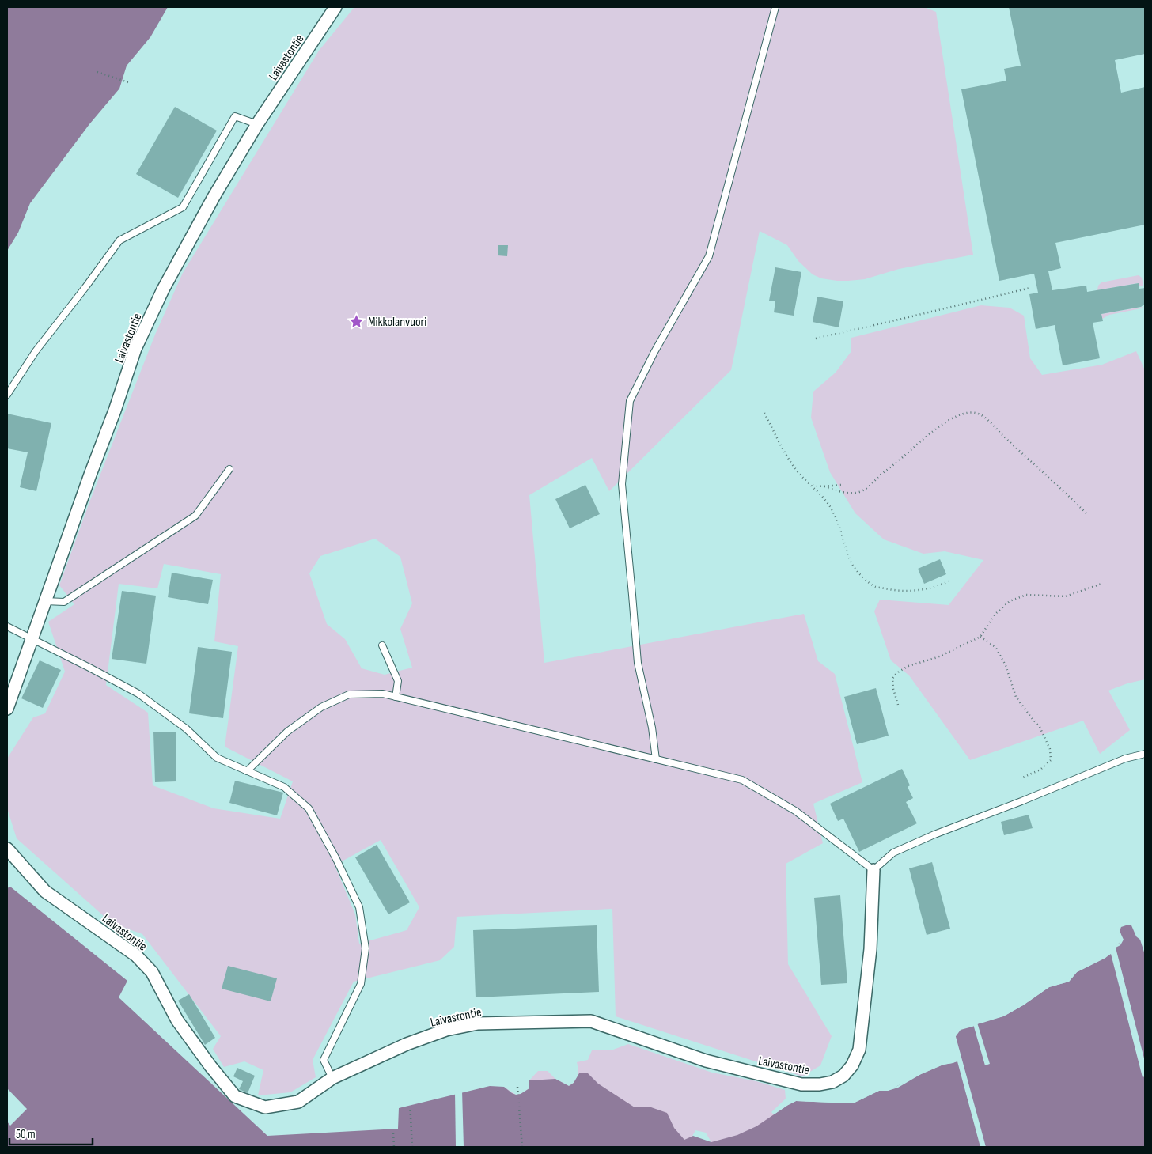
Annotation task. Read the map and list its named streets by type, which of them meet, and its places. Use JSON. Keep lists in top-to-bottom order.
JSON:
{
  "streets": {
    "street": ["Laivastontie"]
  },
  "places": {
    "place": ["Mikkolanvuori"]
  },
  "scale_bar": "50 m"
}
